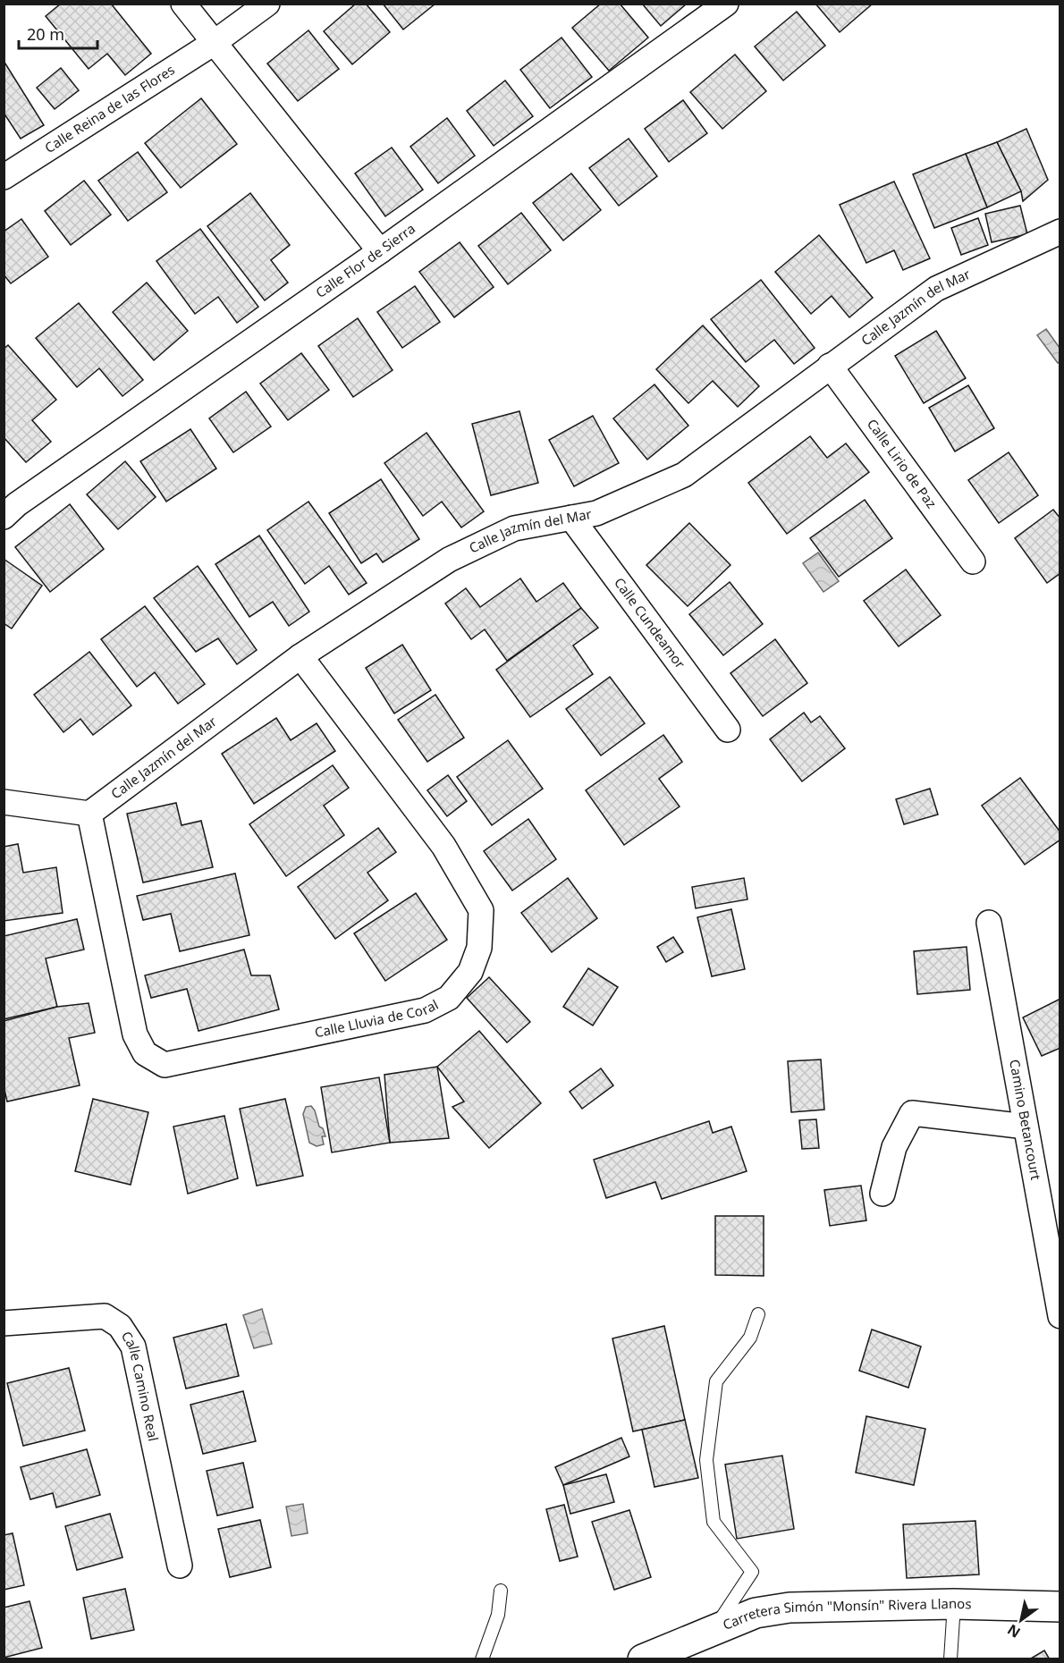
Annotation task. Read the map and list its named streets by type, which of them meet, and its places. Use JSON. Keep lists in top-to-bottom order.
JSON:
{
  "streets": {
    "street": [
      "Calle Reina de las Flores",
      "Calle Flor de Sierra",
      "Calle Jazmín del Mar",
      "Calle Lirio de Paz",
      "Calle Cundeamor",
      "Calle Lluvia de Coral",
      "Camino Betancourt",
      "Calle Camino Real",
      "Carretera Simón \"Monsín\" Rivera Llanos"
    ]
  },
  "crossings": [
    ["Calle Jazmín del Mar", "Calle Lirio de Paz"],
    ["Calle Jazmín del Mar", "Calle Cundeamor"],
    ["Calle Jazmín del Mar", "Calle Lluvia de Coral"]
  ],
  "scale_bar": "20 m",
  "north": "bottom left"
}
